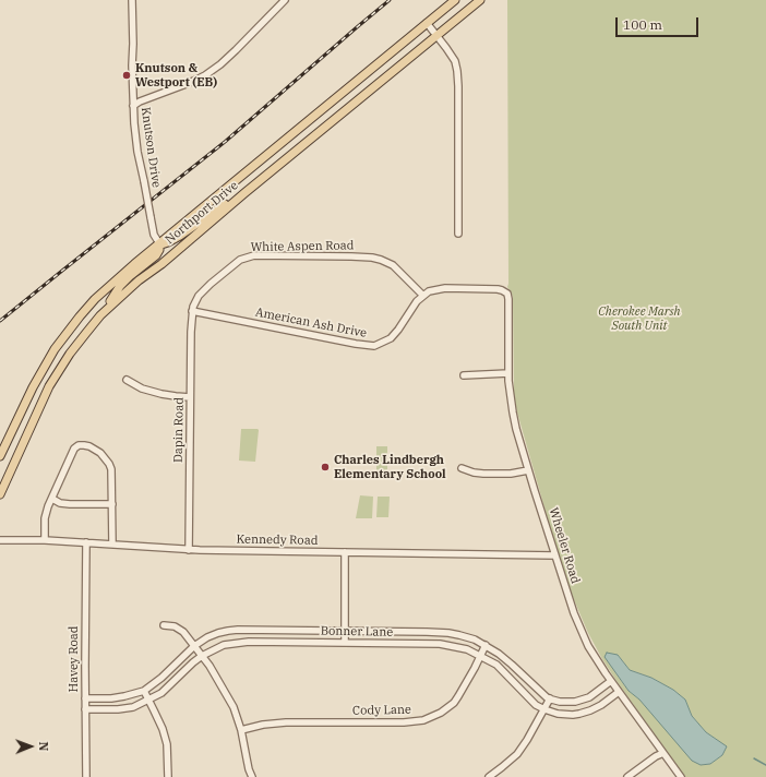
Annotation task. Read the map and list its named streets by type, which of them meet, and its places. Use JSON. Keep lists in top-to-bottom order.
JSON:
{
  "streets": {
    "main road": ["Northport Drive"],
    "street": [
      "Knutson Drive",
      "White Aspen Road",
      "American Ash Drive",
      "Dapin Road",
      "Kennedy Road",
      "Wheeler Road",
      "Bonner Lane",
      "Havey Road",
      "Cody Lane"
    ]
  },
  "crossings": [
    ["Knutson Drive", "Northport Drive"],
    ["White Aspen Road", "American Ash Drive"],
    ["White Aspen Road", "Dapin Road"],
    ["White Aspen Road", "Wheeler Road"],
    ["American Ash Drive", "Dapin Road"],
    ["American Ash Drive", "Wheeler Road"],
    ["Dapin Road", "Kennedy Road"],
    ["Kennedy Road", "Wheeler Road"],
    ["Kennedy Road", "Havey Road"],
    ["Wheeler Road", "Bonner Lane"],
    ["Bonner Lane", "Havey Road"],
    ["Bonner Lane", "Cody Lane"]
  ],
  "parks": ["Cherokee Marsh South Unit"],
  "places": ["Knutson & Westport (EB)", "Charles Lindbergh Elementary School"],
  "scale_bar": "100 m",
  "north": "right"
}
